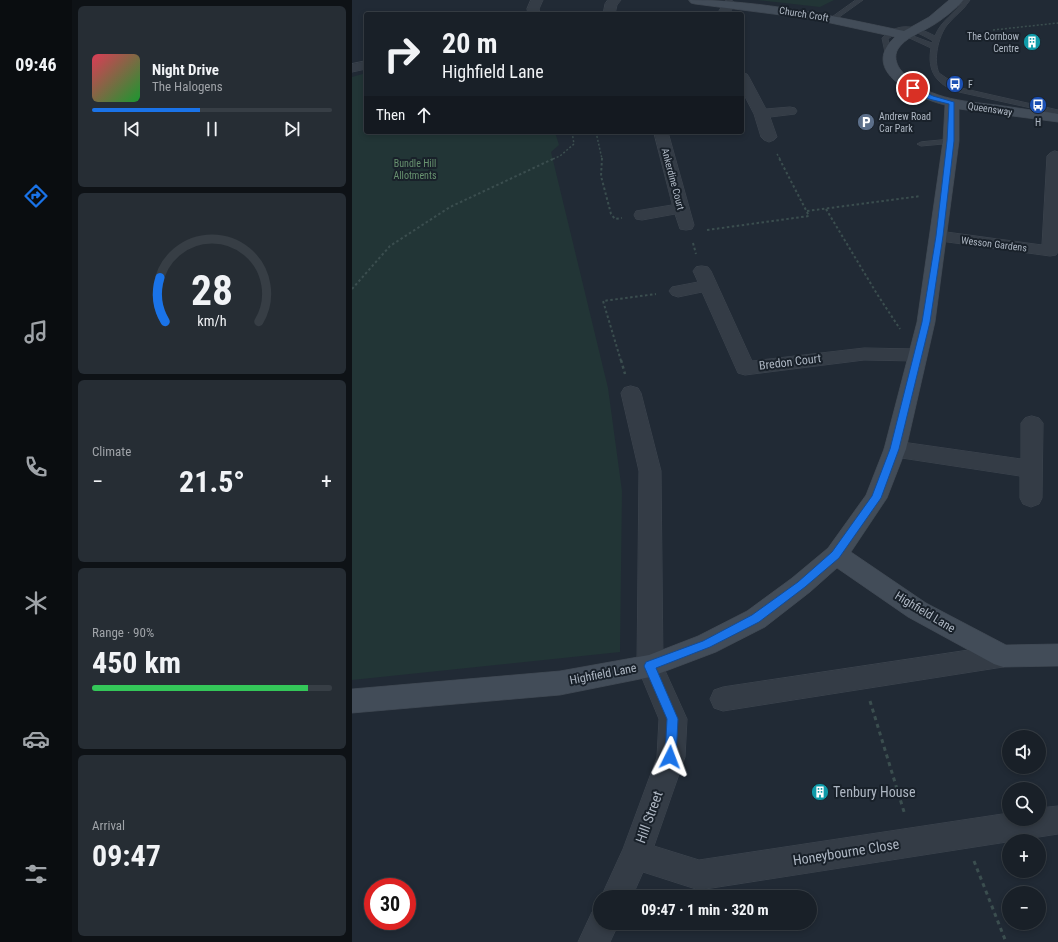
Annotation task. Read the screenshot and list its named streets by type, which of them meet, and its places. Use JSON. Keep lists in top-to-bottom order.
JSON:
{
  "streets": {
    "street": [
      "Church Croft",
      "Queensway",
      "Ankerdine Court",
      "Wesson Gardens",
      "Bredon Court",
      "Highfield Lane",
      "Hill Street",
      "Honeybourne Close"
    ]
  },
  "crossings": [
    ["Church Croft", "Queensway"],
    ["Highfield Lane", "Hill Street"],
    ["Hill Street", "Honeybourne Close"]
  ],
  "parks": ["Bundle Hill Allotments"],
  "places": {
    "building": ["The Cornbow Centre", "Tenbury House"],
    "bus stop": ["F", "H"],
    "parking": ["Andrew Road Car Park"]
  },
  "page": {
    "tabs": "09:46",
    "turn": ["20 m", "Highfield Lane"],
    "song": ["Night Drive", "The Halogens"],
    "then": "Then",
    "tile": [
      "Climate",
      ["Range · 90%", "450 km"],
      ["Arrival", "09:47"]
    ],
    "heat": ["−", "21.5°", "+"],
    "map_buttons": ["+", "−"],
    "limit": "30",
    "trip": "09:47 · 1 min · 320 m",
    "gauge": ["28", "km/h"]
  }
}
